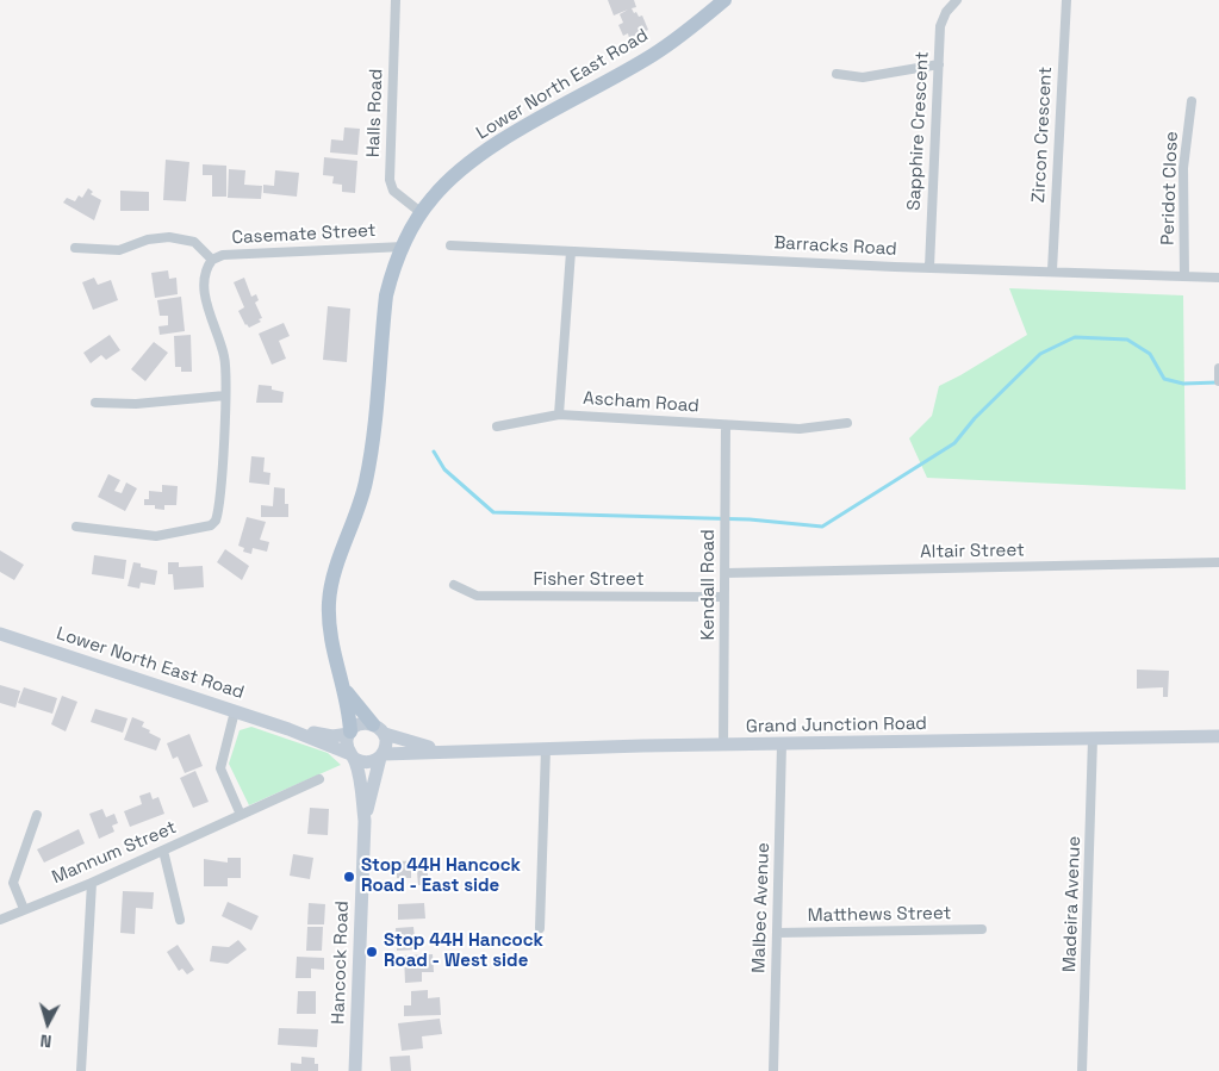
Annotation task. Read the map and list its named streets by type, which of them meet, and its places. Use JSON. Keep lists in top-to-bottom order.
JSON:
{
  "streets": {
    "main road": ["Lower North East Road", "Grand Junction Road", "Hancock Road"],
    "street": [
      "Halls Road",
      "Sapphire Crescent",
      "Zircon Crescent",
      "Peridot Close",
      "Casemate Street",
      "Barracks Road",
      "Ascham Road",
      "Altair Street",
      "Fisher Street",
      "Kendall Road",
      "Mannum Street",
      "Madeira Avenue",
      "Malbec Avenue",
      "Matthews Street"
    ]
  },
  "crossings": [
    ["Lower North East Road", "Halls Road"],
    ["Lower North East Road", "Casemate Street"],
    ["Lower North East Road", "Grand Junction Road"],
    ["Lower North East Road", "Hancock Road"],
    ["Sapphire Crescent", "Barracks Road"],
    ["Zircon Crescent", "Barracks Road"],
    ["Peridot Close", "Barracks Road"],
    ["Barracks Road", "Ascham Road"],
    ["Ascham Road", "Kendall Road"],
    ["Altair Street", "Kendall Road"],
    ["Fisher Street", "Kendall Road"],
    ["Kendall Road", "Grand Junction Road"],
    ["Grand Junction Road", "Madeira Avenue"],
    ["Grand Junction Road", "Malbec Avenue"],
    ["Grand Junction Road", "Hancock Road"],
    ["Malbec Avenue", "Matthews Street"]
  ],
  "places": ["Stop 44H Hancock Road - East side", "Stop 44H Hancock Road - West side"],
  "north": "bottom"
}
